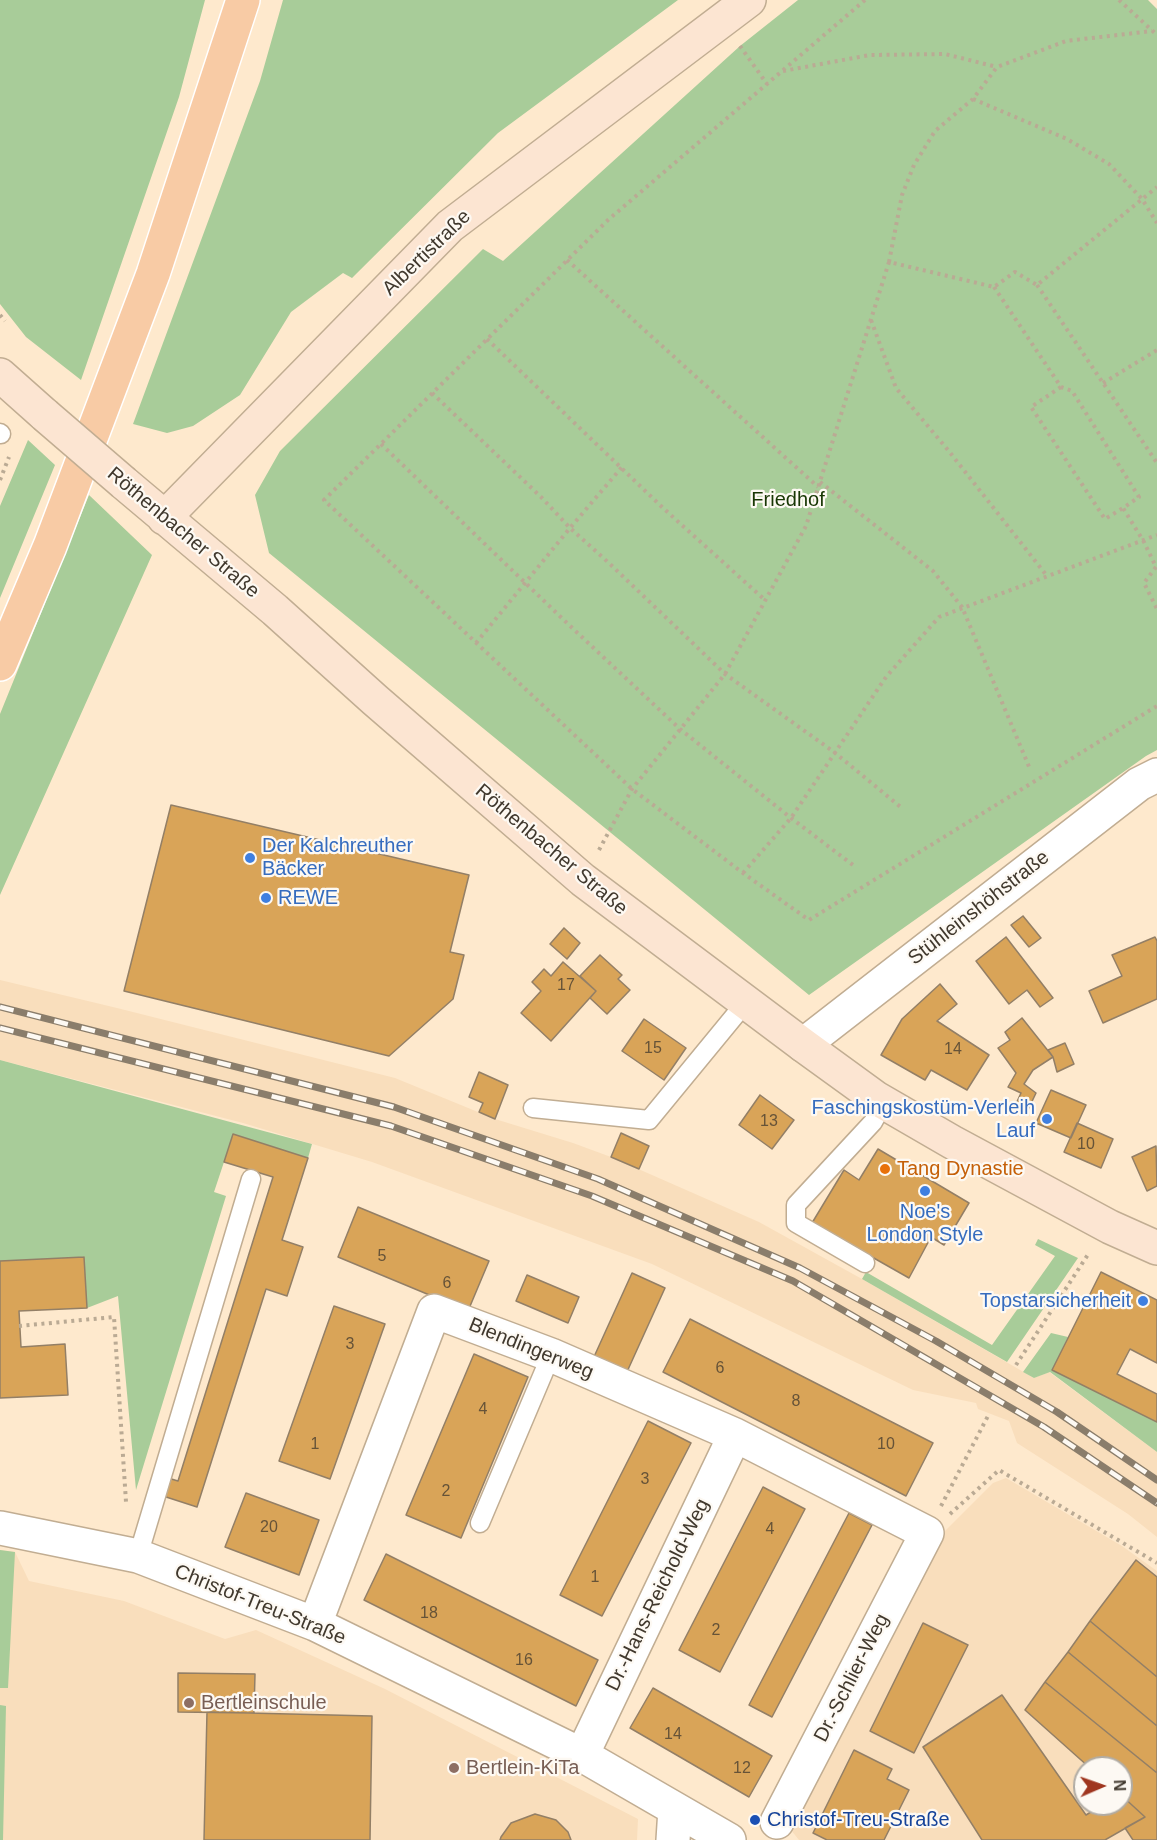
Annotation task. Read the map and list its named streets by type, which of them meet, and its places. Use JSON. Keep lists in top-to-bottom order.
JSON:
{
  "streets": {
    "main road": ["Albertistraße", "Röthenbacher Straße"],
    "street": [
      "Stühleinshöhstraße",
      "Blendingerweg",
      "Dr.-Hans-Reichold-Weg",
      "Christof-Treu-Straße",
      "Dr.-Schlier-Weg"
    ]
  },
  "crossings": [
    ["Albertistraße", "Röthenbacher Straße"],
    ["Röthenbacher Straße", "Stühleinshöhstraße"],
    ["Blendingerweg", "Dr.-Hans-Reichold-Weg"],
    ["Blendingerweg", "Christof-Treu-Straße"],
    ["Blendingerweg", "Dr.-Schlier-Weg"],
    ["Dr.-Hans-Reichold-Weg", "Christof-Treu-Straße"]
  ],
  "parks": ["Friedhof"],
  "places": [
    "Der Kalchreuther Bäcker",
    "REWE",
    "Faschingskostüm-Verleih Lauf",
    "Tang Dynastie",
    "Noe's London Style",
    "Topstarsicherheit",
    "Bertleinschule",
    "Bertlein-KiTa",
    "Christof-Treu-Straße"
  ],
  "house_numbers": [
    "17",
    "15",
    "14",
    "13",
    "10",
    "5",
    "6",
    "3",
    "6",
    "8",
    "4",
    "1",
    "10",
    "3",
    "2",
    "20",
    "4",
    "1",
    "18",
    "2",
    "16",
    "14",
    "12"
  ],
  "north": "right"
}
